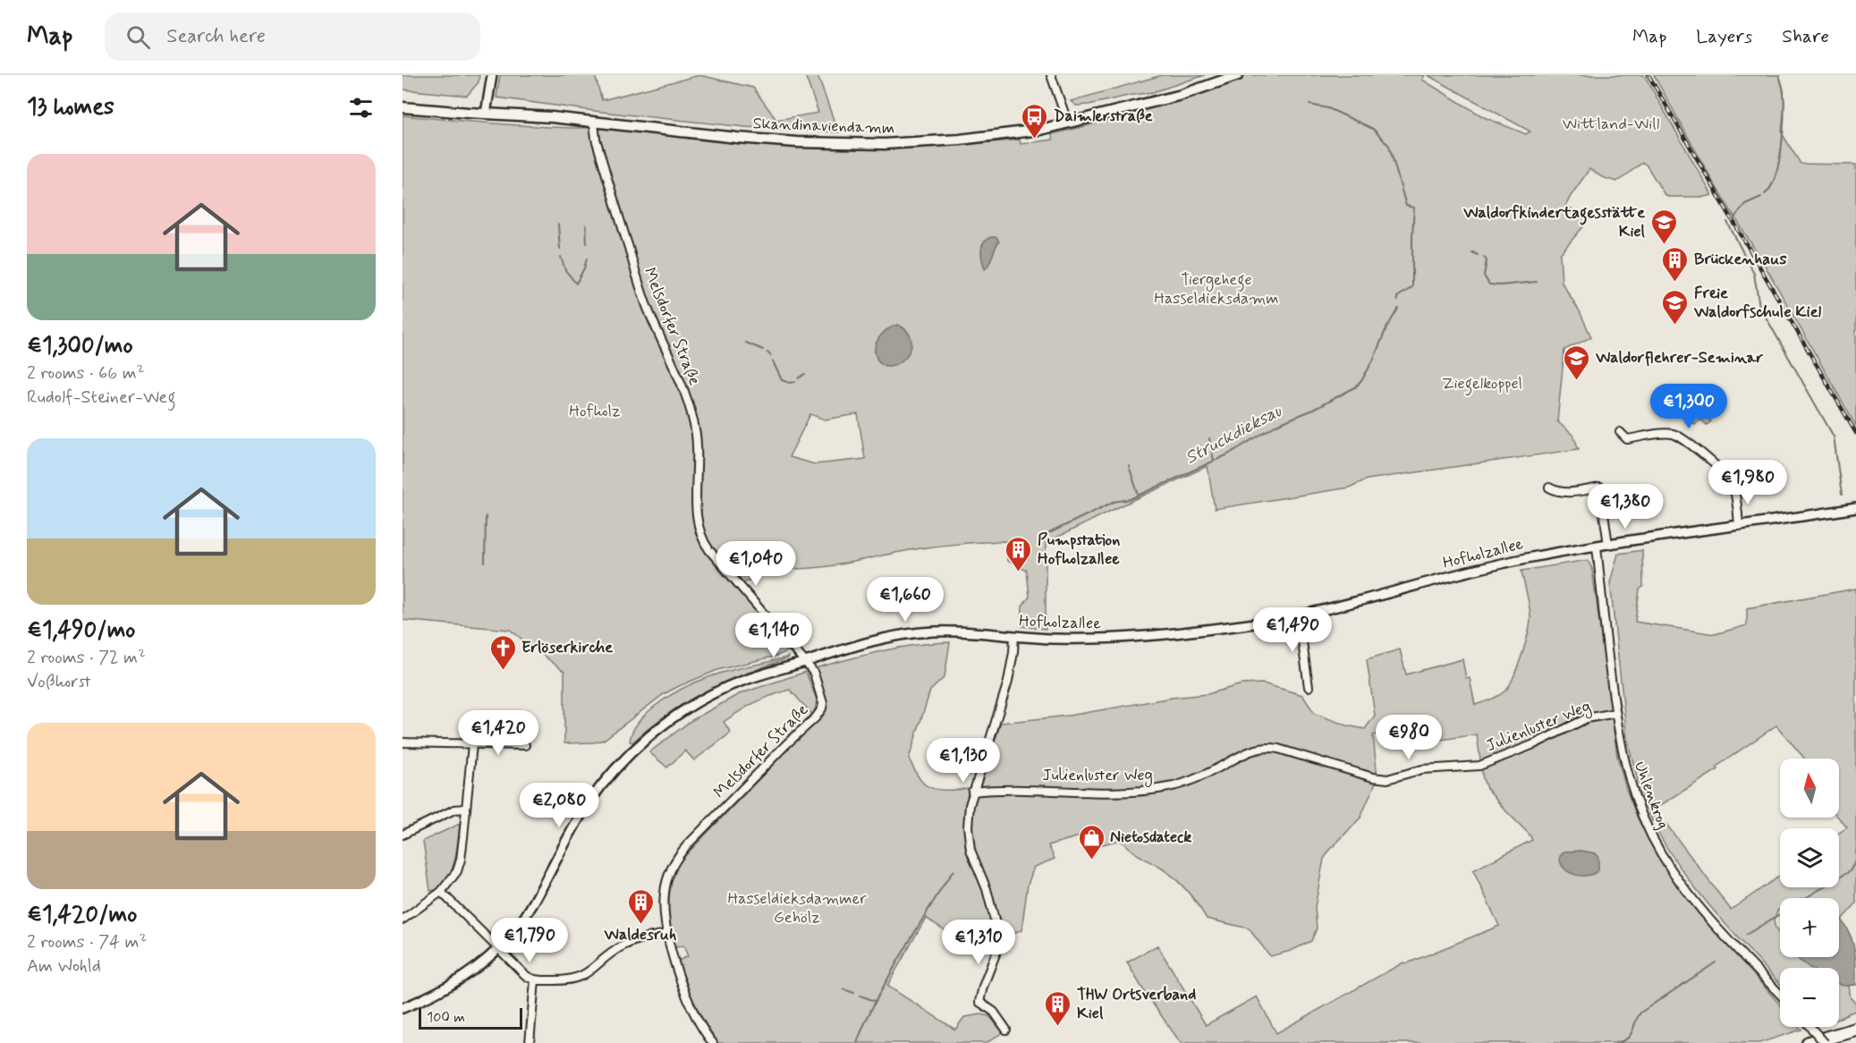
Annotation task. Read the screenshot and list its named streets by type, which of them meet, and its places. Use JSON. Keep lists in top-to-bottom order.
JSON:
{
  "streets": {
    "main road": ["Skandinaviendamm"],
    "street": [
      "Melsdorfer Straße",
      "Hofholzallee",
      "Julienluster Weg",
      "Uhlenkrog"
    ]
  },
  "crossings": [
    ["Skandinaviendamm", "Melsdorfer Straße"],
    ["Melsdorfer Straße", "Hofholzallee"],
    ["Hofholzallee", "Uhlenkrog"],
    ["Julienluster Weg", "Uhlenkrog"]
  ],
  "water": ["Struckdieksau"],
  "parks": [
    "Wittland-Will",
    "Tiergehege Hasseldieksdamm",
    "Ziegelkoppel",
    "Hofholz",
    "Hasseldieksdammer Gehölz"
  ],
  "places": {
    "bus stop": ["Daimlerstraße"],
    "school or university": ["Waldorfkindertagesstätte Kiel", "Freie Waldorfschule Kiel", "Waldorflehrer-Seminar"],
    "building": [
      "Brückenhaus",
      "Pumpstation Hofholzallee",
      "Waldesruh",
      "THW Ortsverband Kiel"
    ],
    "church": ["Erlöserkirche"],
    "shop": ["Nietosdateck"]
  },
  "scale_bar": "100 m",
  "north": "top",
  "page": {
    "header": "Map",
    "search": "Search here",
    "nav": ["Map", "Layers", "Share"],
    "heading": "13 homes",
    "list": [
      {
        "name": "€1,300/mo",
        "note": "2 rooms · 66 m² · Rudolf-Steiner-Weg"
      },
      {
        "name": "€1,490/mo",
        "note": "2 rooms · 72 m² · Voßhorst"
      },
      {
        "name": "€1,420/mo",
        "note": "2 rooms · 74 m² · Am Wohld"
      }
    ],
    "price": [
      "€1,300",
      "€1,980",
      "€1,380",
      "€1,040",
      "€1,660",
      "€1,490",
      "€1,140",
      "€1,420",
      "€980",
      "€1,130",
      "€2,080",
      "€1,790",
      "€1,310"
    ],
    "map_buttons": ["+", "−"],
    "scale": "100 m"
  }
}
